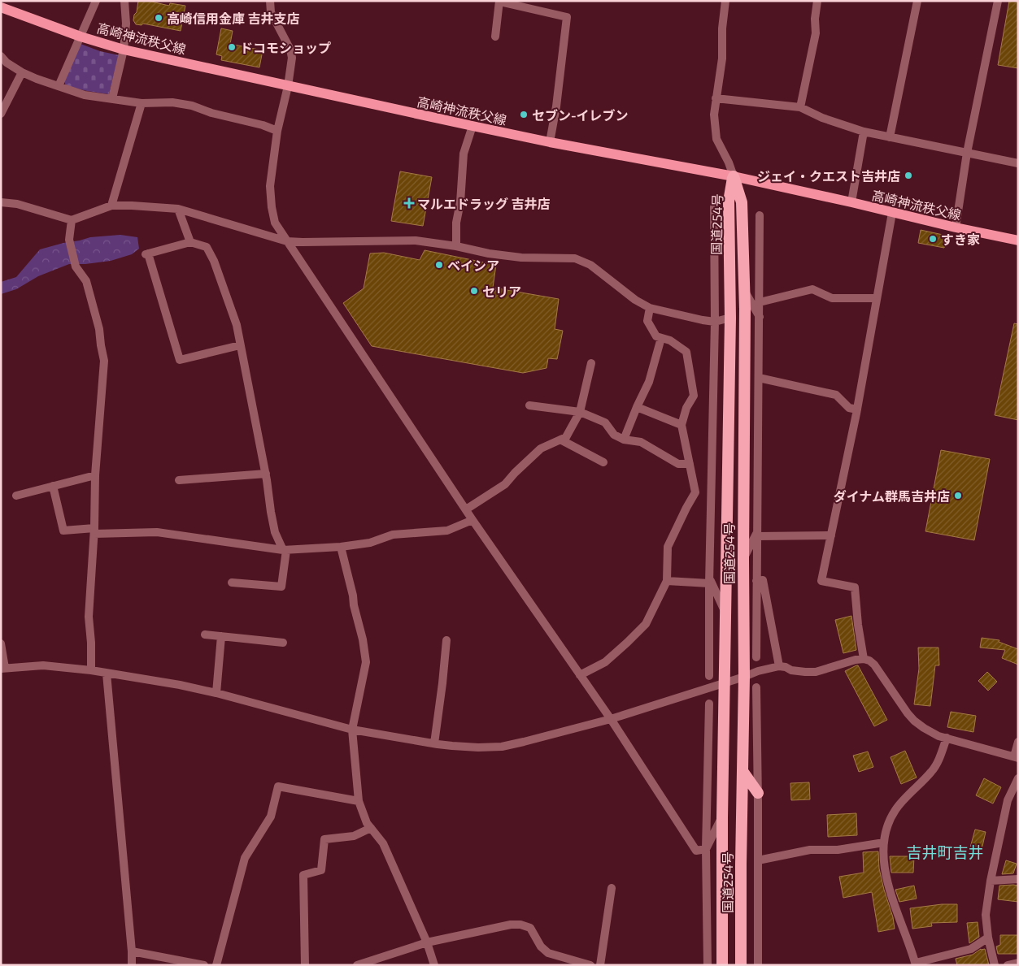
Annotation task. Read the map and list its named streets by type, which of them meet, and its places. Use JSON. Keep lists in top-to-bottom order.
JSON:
{
  "streets": {
    "highway": ["国道254号"],
    "main road": ["高崎神流秩父線"]
  },
  "crossings": [
    ["高崎神流秩父線", "国道254号"]
  ],
  "districts": ["吉井町吉井"],
  "places": {
    "other": [
      "高崎信用金庫 吉井支店",
      "ドコモショップ",
      "セブン-イレブン",
      "ジェイ・クエスト吉井店",
      "すき家",
      "ベイシア",
      "セリア",
      "ダイナム群馬吉井店"
    ],
    "health": ["マルエドラッグ 吉井店"]
  }
}
